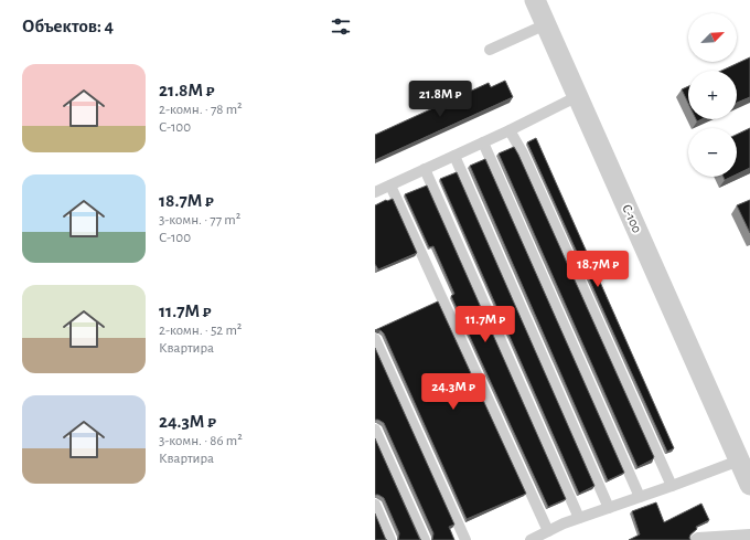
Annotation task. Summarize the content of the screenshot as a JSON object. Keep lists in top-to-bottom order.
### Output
{
  "streets": {
    "street": ["С-100"]
  },
  "north": "top right",
  "page": {
    "heading": "Объектов: 4",
    "map_buttons": ["+", "−"],
    "list": [
      {
        "name": "21.8M ₽",
        "note": "2-комн. · 78 m² · С-100"
      },
      {
        "name": "18.7M ₽",
        "note": "3-комн. · 77 m² · С-100"
      },
      {
        "name": "11.7M ₽",
        "note": "2-комн. · 52 m² · Квартира"
      },
      {
        "name": "24.3M ₽",
        "note": "3-комн. · 86 m² · Квартира"
      }
    ],
    "price": [
      "21.8M ₽",
      "18.7M ₽",
      "11.7M ₽",
      "24.3M ₽"
    ]
  }
}
